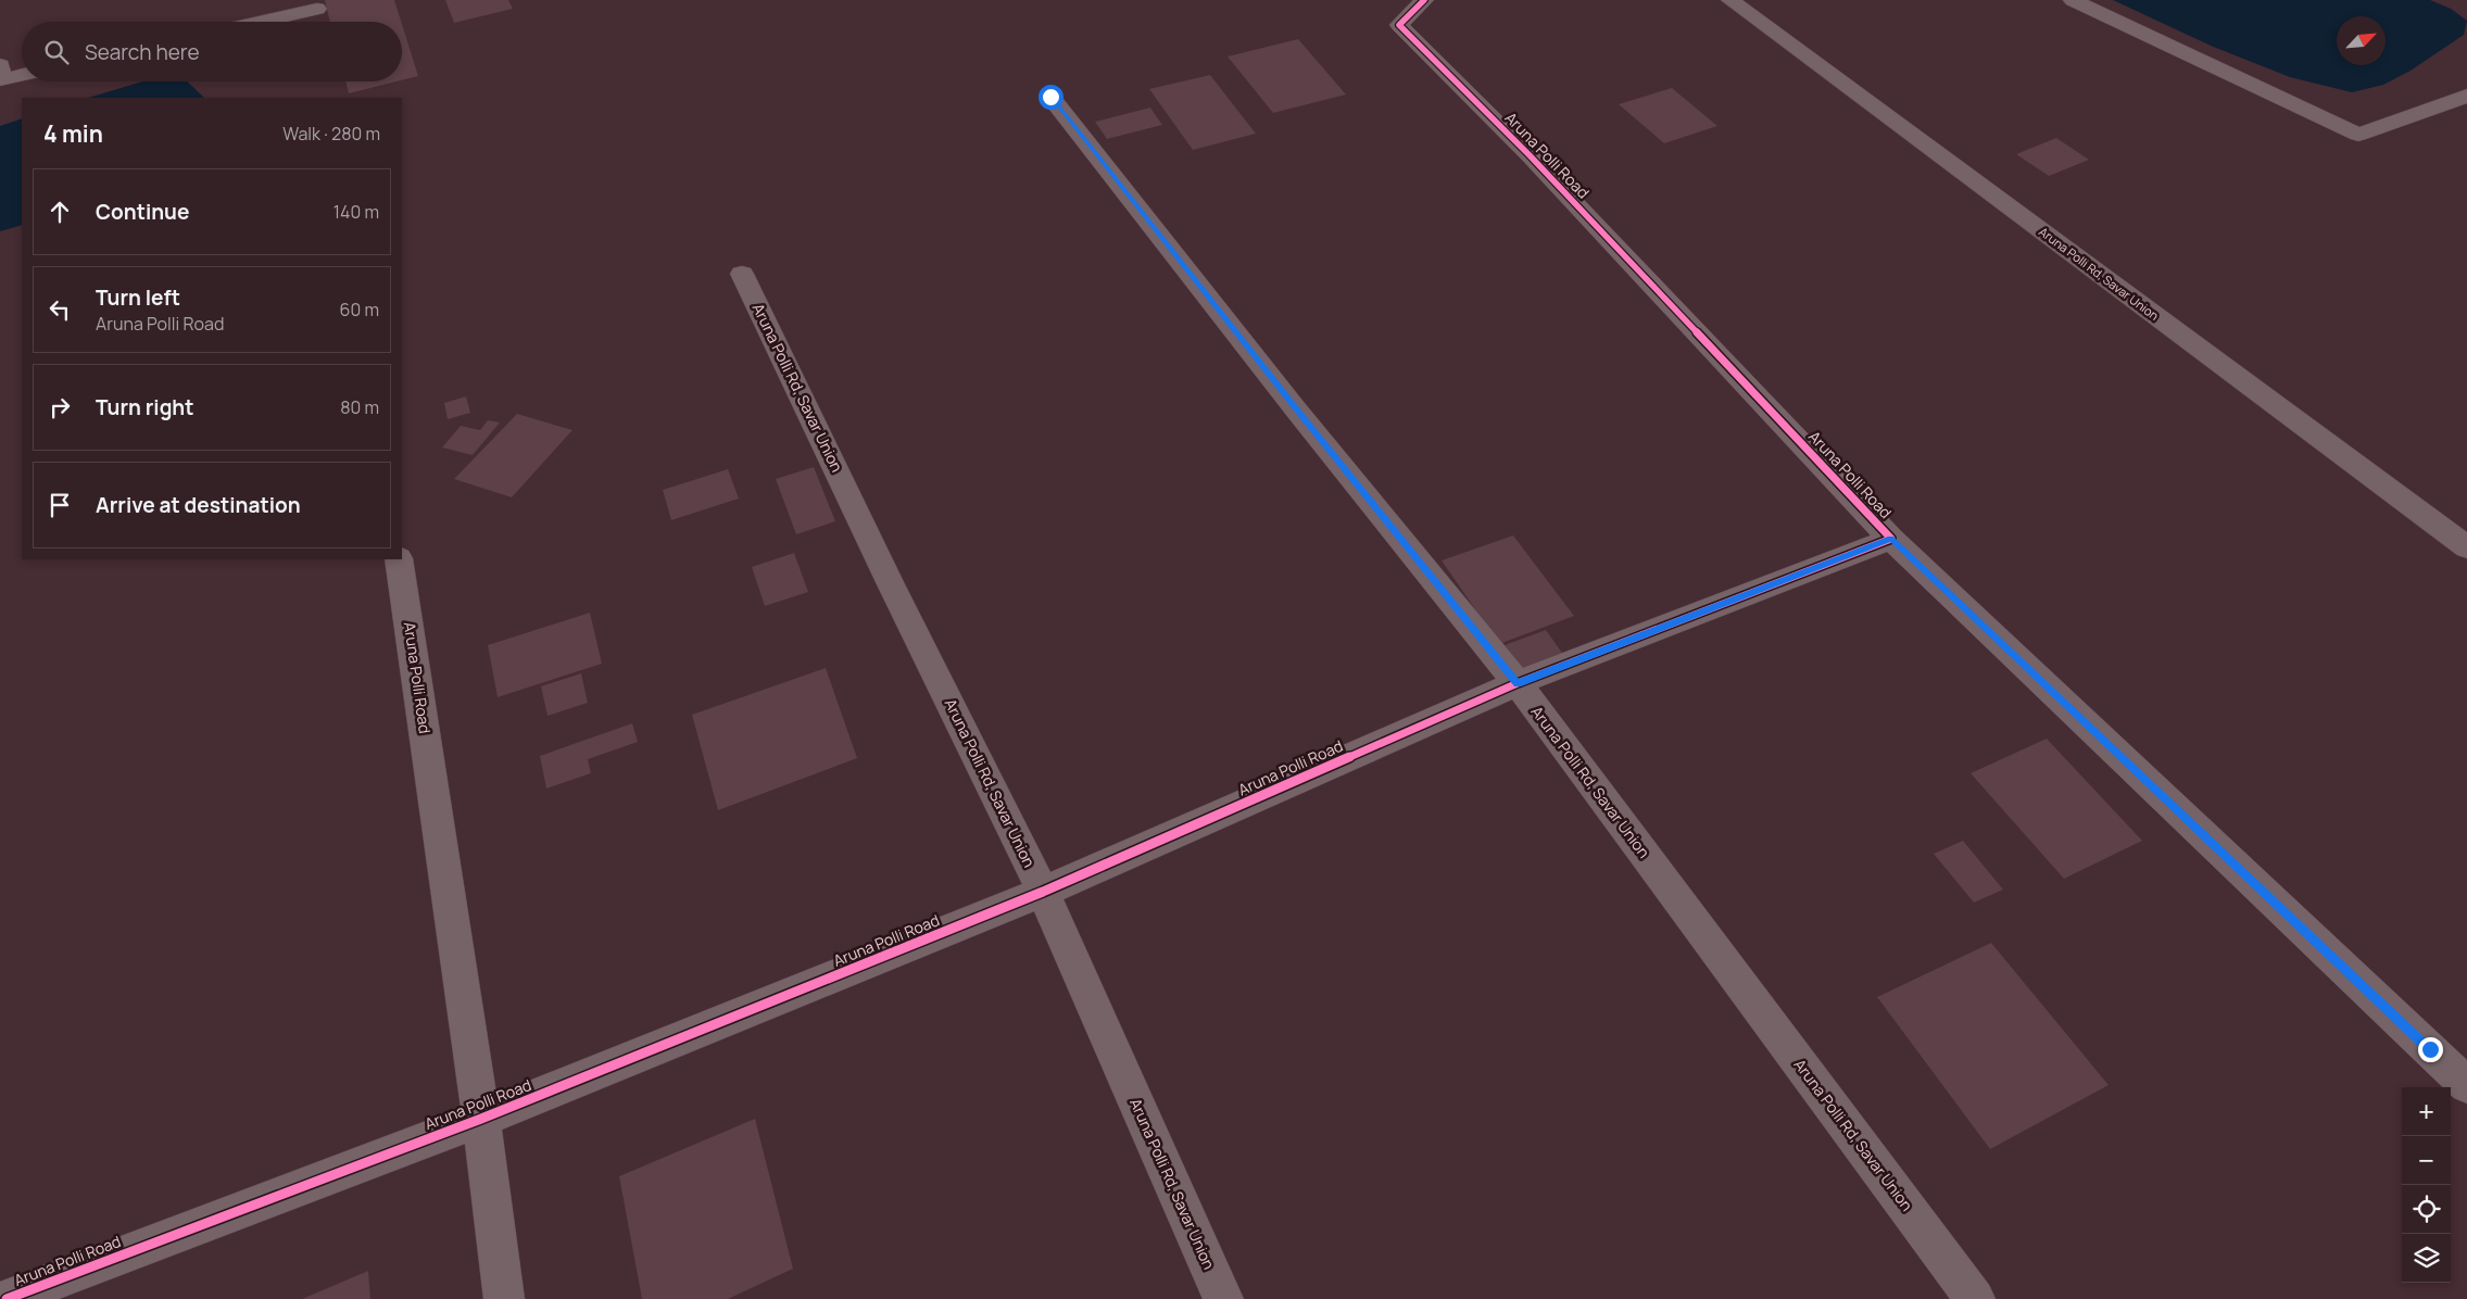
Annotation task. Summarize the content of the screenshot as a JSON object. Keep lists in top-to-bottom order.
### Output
{
  "streets": {
    "street": ["Aruna Polli Road", "Aruna Polli Rd, Savar Union"]
  },
  "crossings": [
    ["Aruna Polli Road", "Aruna Polli Rd, Savar Union"]
  ],
  "north": "top right",
  "page": {
    "search": "Search here",
    "heading": ["4 min", "Walk · 280 m"],
    "list": [
      ["Continue", "140 m"],
      ["Turn left", "Aruna Polli Road", "60 m"],
      ["Turn right", "80 m"],
      "Arrive at destination"
    ],
    "map_buttons": ["+", "−"]
  }
}
